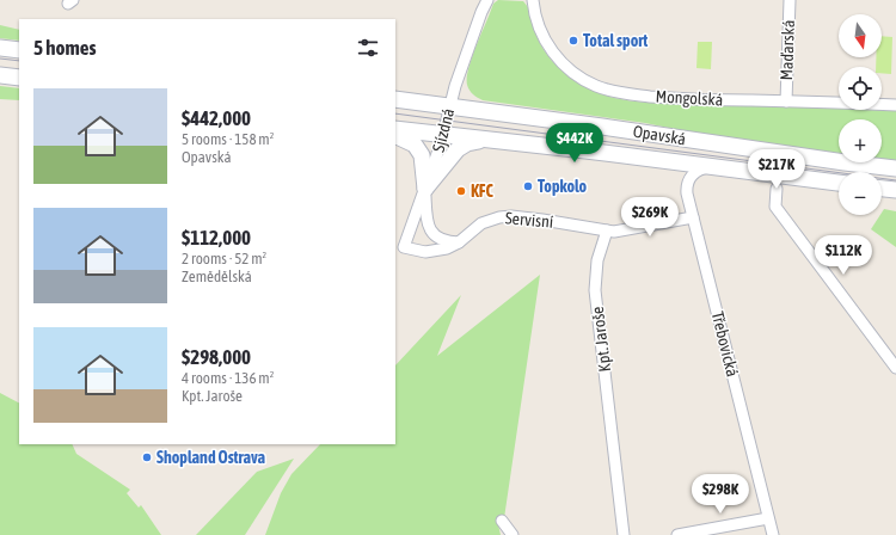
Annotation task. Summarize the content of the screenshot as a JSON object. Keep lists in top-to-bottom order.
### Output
{
  "streets": {
    "main road": ["Opavská"],
    "street": [
      "Maďarská",
      "Mongolská",
      "Sjízdná",
      "Servisní",
      "Kpt. Jaroše",
      "Třebovická"
    ]
  },
  "crossings": [
    ["Maďarská", "Mongolská"],
    ["Sjízdná", "Opavská"],
    ["Sjízdná", "Servisní"],
    ["Opavská", "Třebovická"],
    ["Servisní", "Kpt. Jaroše"]
  ],
  "places": [
    "Total sport",
    "Topkolo",
    "KFC",
    "Shopland Ostrava"
  ],
  "north": "bottom",
  "page": {
    "map_buttons": ["+", "−"],
    "heading": "5 homes",
    "list": [
      {
        "name": "$442,000",
        "note": "5 rooms · 158 m² · Opavská"
      },
      {
        "name": "$112,000",
        "note": "2 rooms · 52 m² · Zemědělská"
      },
      {
        "name": "$298,000",
        "note": "4 rooms · 136 m² · Kpt. Jaroše"
      }
    ],
    "price": [
      "$442K",
      "$217K",
      "$269K",
      "$112K",
      "$298K"
    ]
  }
}
